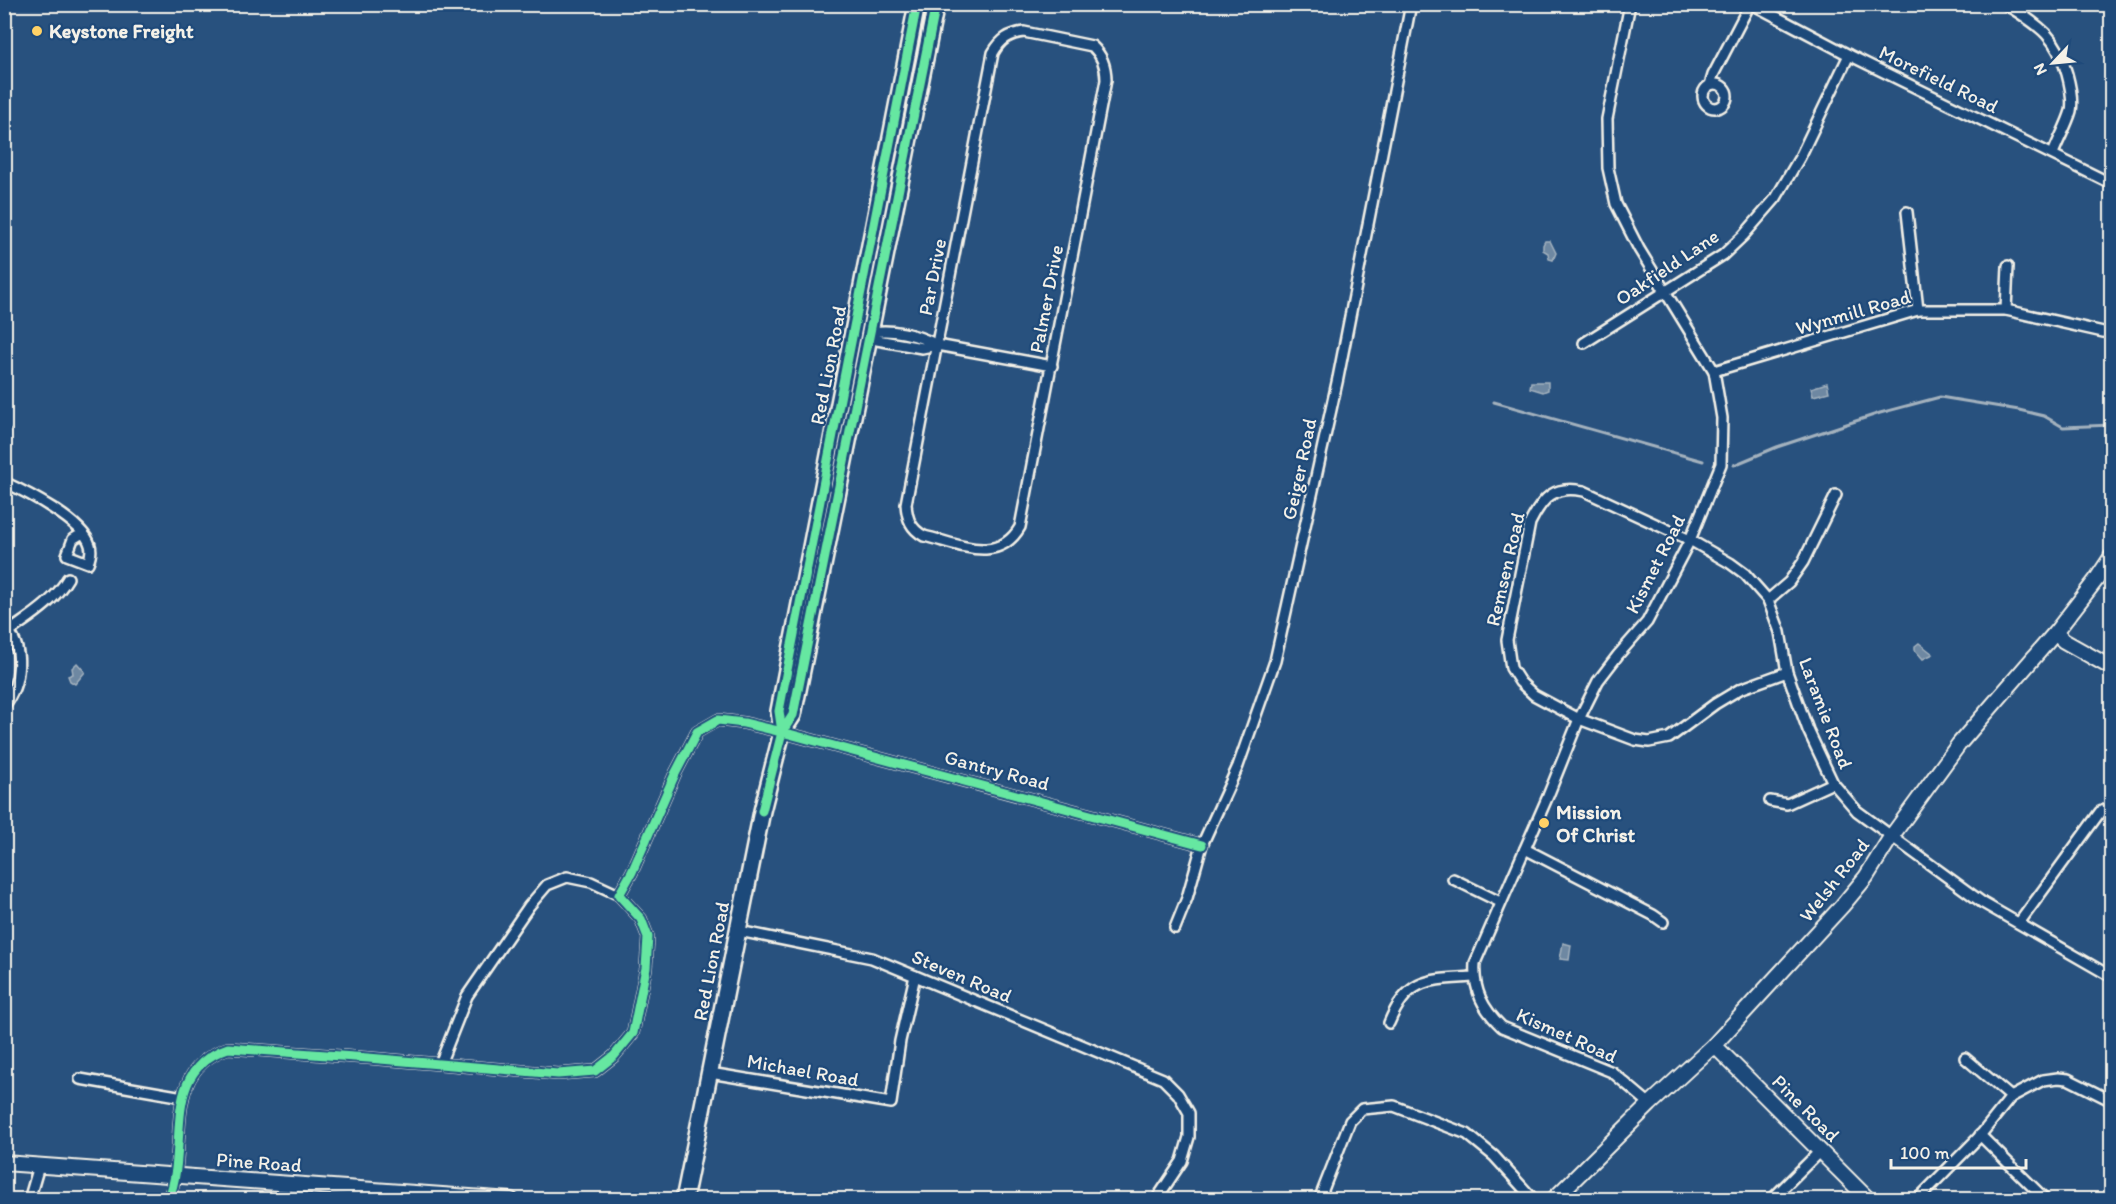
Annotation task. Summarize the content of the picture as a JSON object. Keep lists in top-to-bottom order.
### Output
{
  "streets": {
    "main road": ["Red Lion Road", "Welsh Road", "Pine Road"],
    "street": [
      "Morefield Road",
      "Oakfield Lane",
      "Par Drive",
      "Palmer Drive",
      "Wynmill Road",
      "Geiger Road",
      "Kismet Road",
      "Remsen Road",
      "Laramie Road",
      "Gantry Road",
      "Steven Road",
      "Michael Road"
    ]
  },
  "crossings": [
    ["Morefield Road", "Oakfield Lane"],
    ["Oakfield Lane", "Kismet Road"],
    ["Par Drive", "Palmer Drive"],
    ["Wynmill Road", "Kismet Road"],
    ["Red Lion Road", "Gantry Road"],
    ["Red Lion Road", "Steven Road"],
    ["Red Lion Road", "Michael Road"],
    ["Geiger Road", "Gantry Road"],
    ["Kismet Road", "Remsen Road"],
    ["Kismet Road", "Laramie Road"],
    ["Kismet Road", "Welsh Road"],
    ["Remsen Road", "Laramie Road"],
    ["Laramie Road", "Welsh Road"],
    ["Welsh Road", "Pine Road"],
    ["Steven Road", "Michael Road"]
  ],
  "places": ["Keystone Freight", "Mission Of Christ"],
  "scale_bar": "100 m",
  "north": "bottom left"
}
